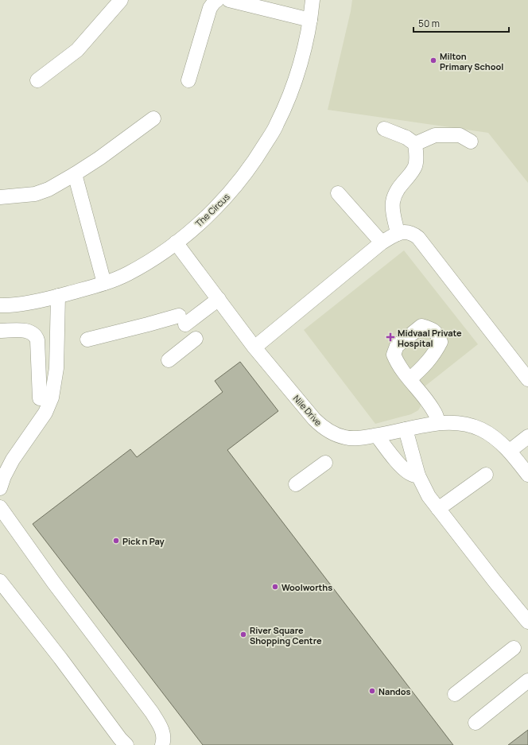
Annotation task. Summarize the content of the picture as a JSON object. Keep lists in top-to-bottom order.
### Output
{
  "streets": {
    "street": ["The Circus", "Nile Drive"]
  },
  "crossings": [
    ["The Circus", "Nile Drive"]
  ],
  "places": {
    "other": [
      "Milton Primary School",
      "Pick n Pay",
      "Woolworths",
      "River Square Shopping Centre",
      "Nandos"
    ],
    "health": ["Midvaal Private Hospital"]
  },
  "scale_bar": "50 m"
}
